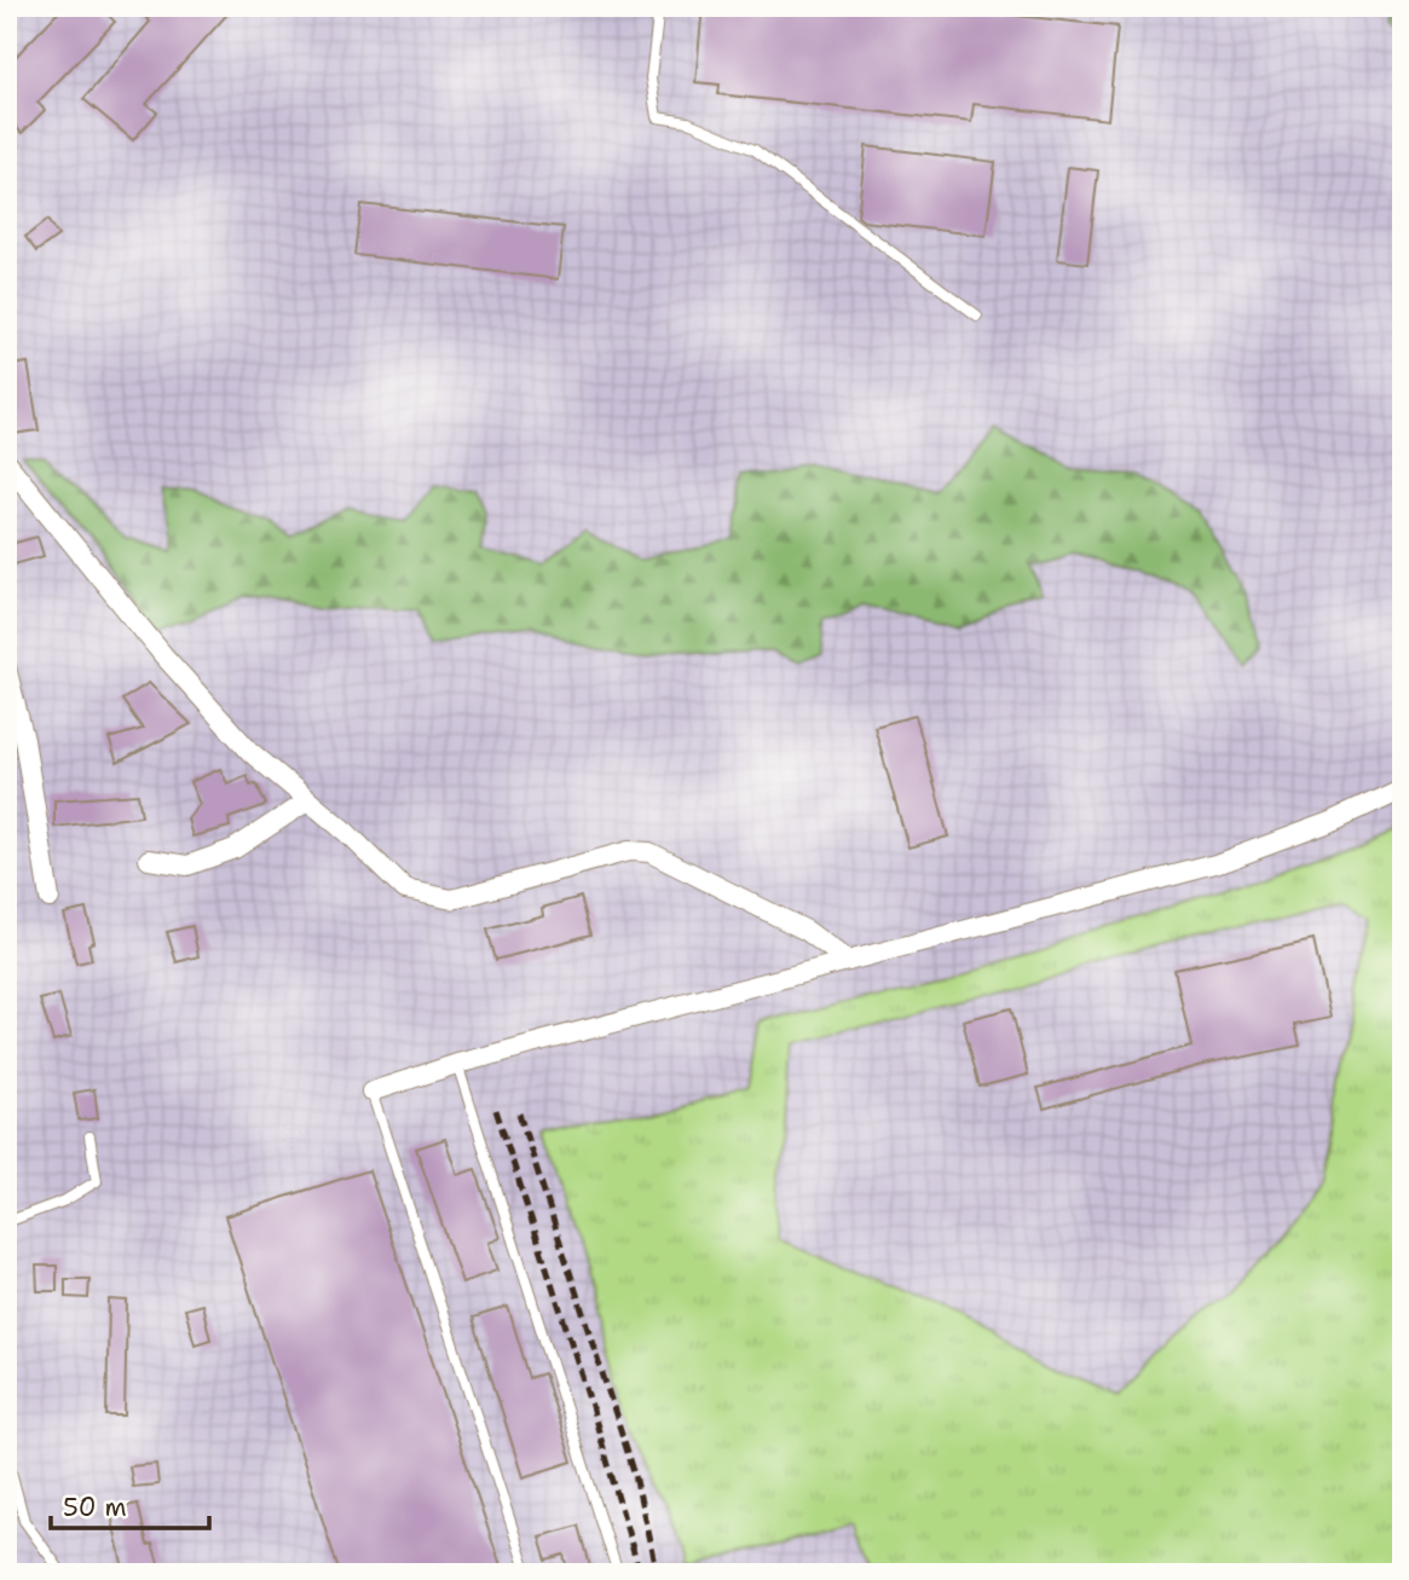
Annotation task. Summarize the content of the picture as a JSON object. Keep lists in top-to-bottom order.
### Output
{
  "scale_bar": "50 m"
}
